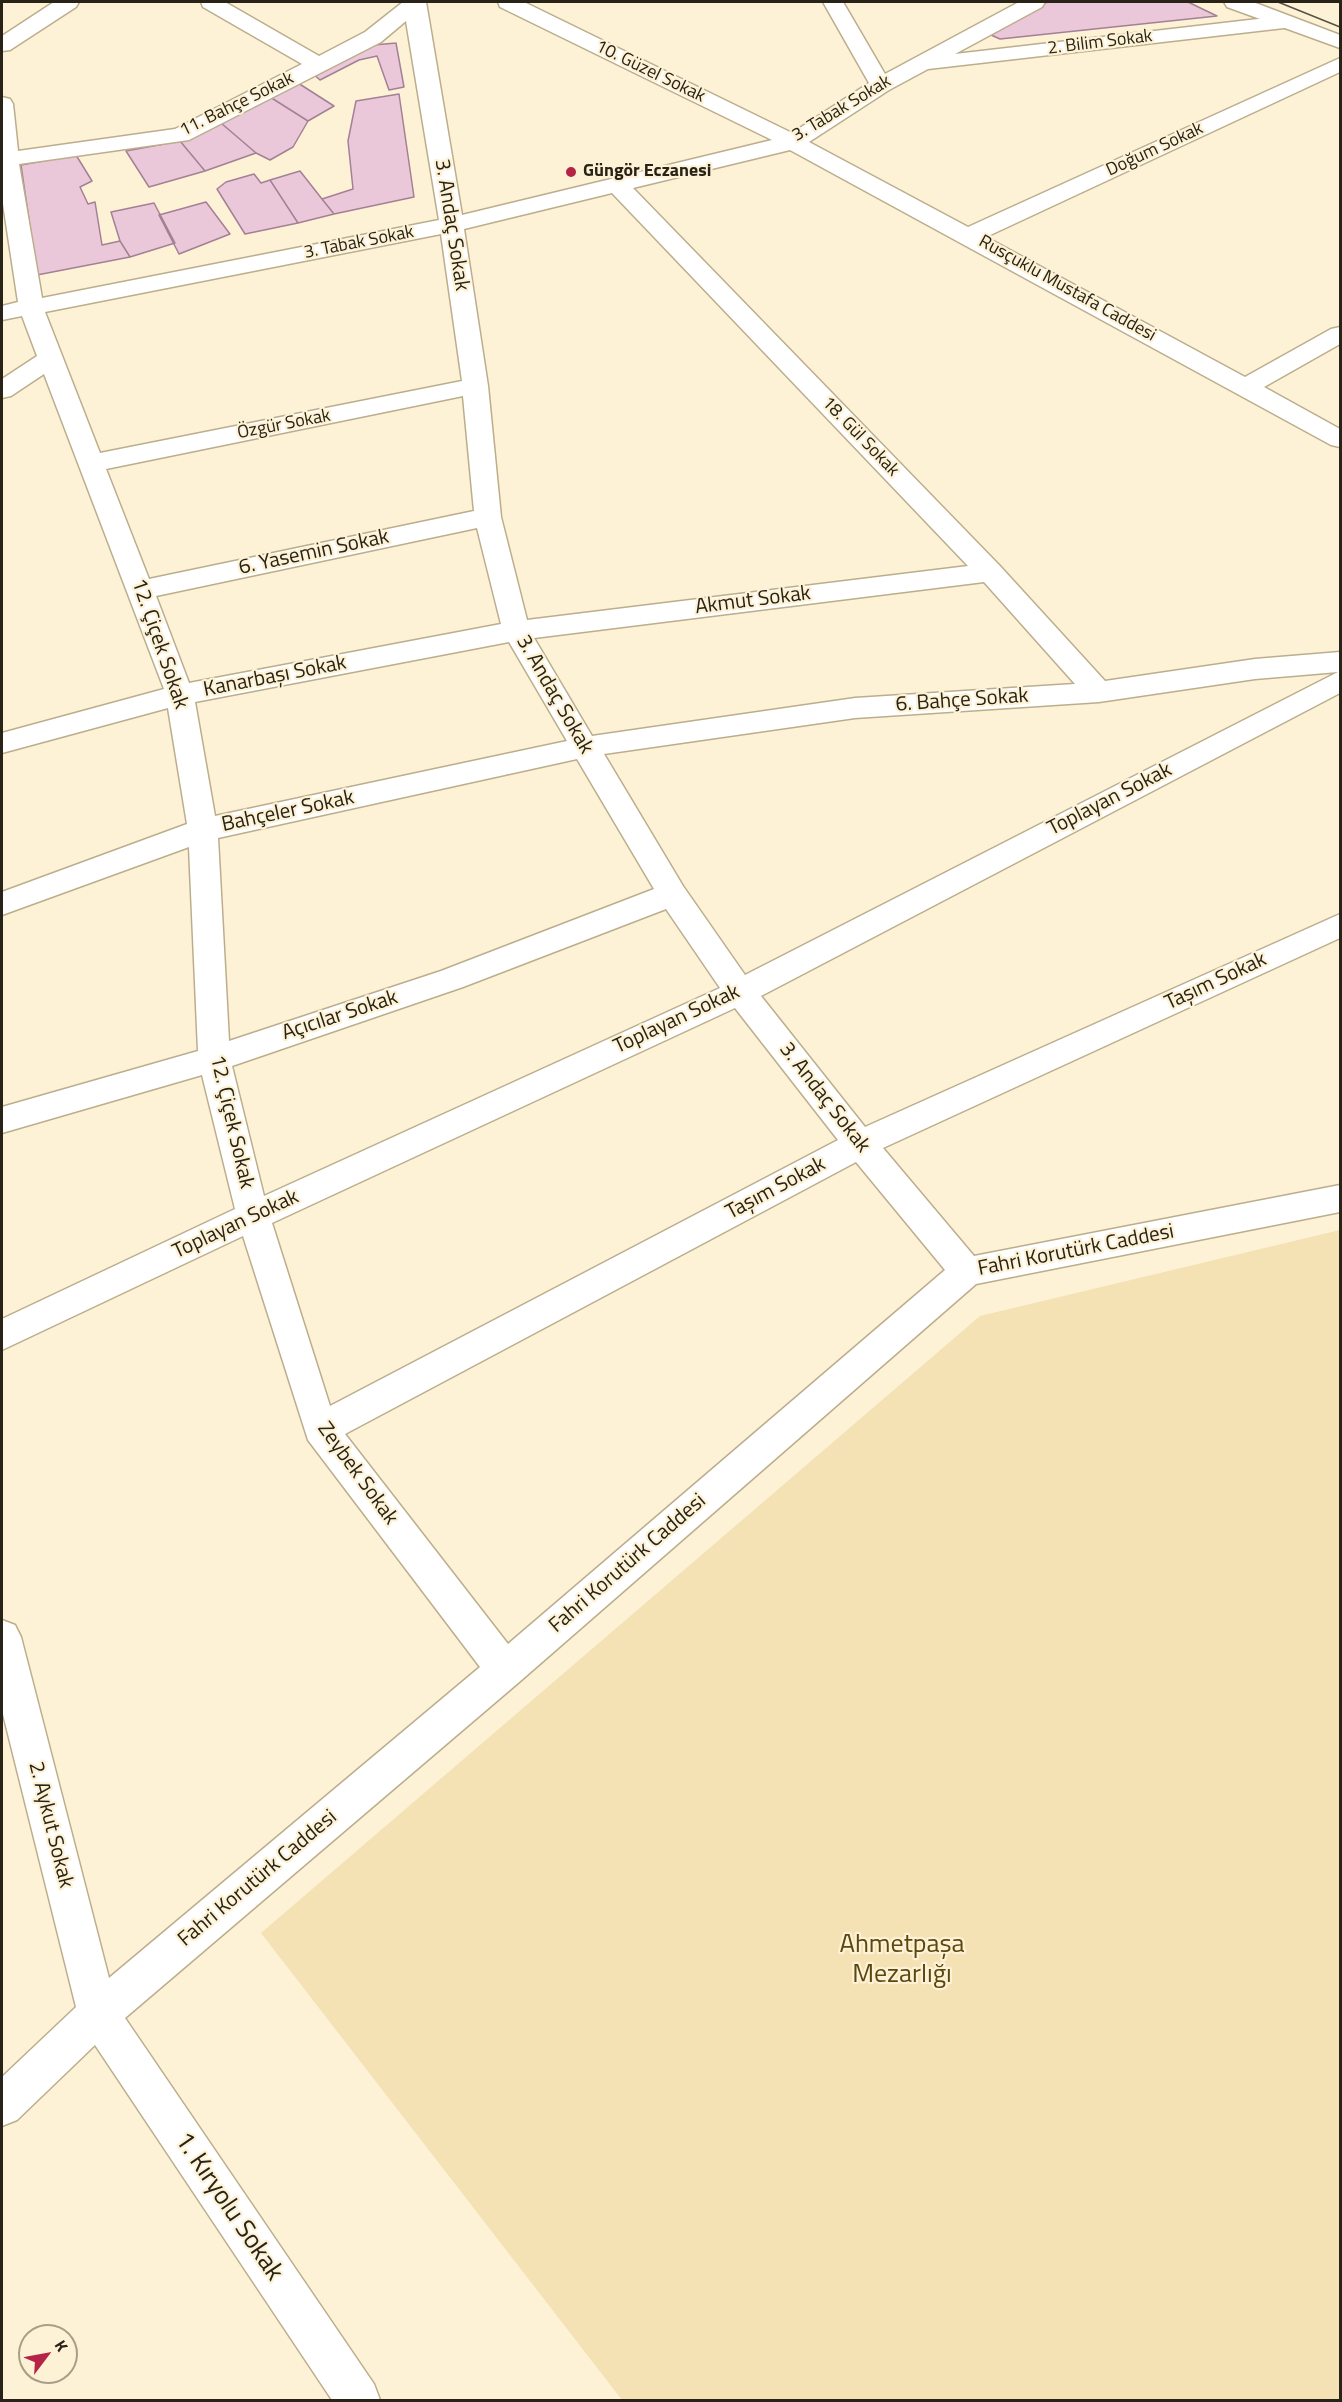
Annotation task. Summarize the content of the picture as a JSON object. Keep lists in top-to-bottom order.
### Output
{
  "streets": {
    "street": [
      "2. Bilim Sokak",
      "10. Güzel Sokak",
      "11. Bahçe Sokak",
      "3. Tabak Sokak",
      "Doğum Sokak",
      "3. Andaç Sokak",
      "Rusçuklu Mustafa Caddesi",
      "Özgür Sokak",
      "18. Gül Sokak",
      "6. Yasemin Sokak",
      "Akmut Sokak",
      "12. Çiçek Sokak",
      "Kanarbaşı Sokak",
      "6. Bahçe Sokak",
      "Toplayan Sokak",
      "Bahçeler Sokak",
      "Taşım Sokak",
      "Açıcılar Sokak",
      "Fahri Korutürk Caddesi",
      "Zeybek Sokak",
      "2. Aykut Sokak",
      "1. Kıryolu Sokak"
    ]
  },
  "crossings": [
    ["2. Bilim Sokak", "3. Tabak Sokak"],
    ["10. Güzel Sokak", "3. Tabak Sokak"],
    ["10. Güzel Sokak", "Rusçuklu Mustafa Caddesi"],
    ["11. Bahçe Sokak", "3. Andaç Sokak"],
    ["11. Bahçe Sokak", "12. Çiçek Sokak"],
    ["3. Tabak Sokak", "3. Andaç Sokak"],
    ["3. Tabak Sokak", "Rusçuklu Mustafa Caddesi"],
    ["3. Tabak Sokak", "18. Gül Sokak"],
    ["3. Tabak Sokak", "12. Çiçek Sokak"],
    ["Doğum Sokak", "Rusçuklu Mustafa Caddesi"],
    ["3. Andaç Sokak", "Özgür Sokak"],
    ["3. Andaç Sokak", "6. Yasemin Sokak"],
    ["3. Andaç Sokak", "Akmut Sokak"],
    ["3. Andaç Sokak", "Kanarbaşı Sokak"],
    ["3. Andaç Sokak", "6. Bahçe Sokak"],
    ["3. Andaç Sokak", "Toplayan Sokak"],
    ["3. Andaç Sokak", "Bahçeler Sokak"],
    ["3. Andaç Sokak", "Taşım Sokak"],
    ["3. Andaç Sokak", "Açıcılar Sokak"],
    ["3. Andaç Sokak", "Fahri Korutürk Caddesi"],
    ["Özgür Sokak", "12. Çiçek Sokak"],
    ["18. Gül Sokak", "Akmut Sokak"],
    ["18. Gül Sokak", "6. Bahçe Sokak"],
    ["6. Yasemin Sokak", "12. Çiçek Sokak"],
    ["Akmut Sokak", "Kanarbaşı Sokak"],
    ["12. Çiçek Sokak", "Kanarbaşı Sokak"],
    ["12. Çiçek Sokak", "Toplayan Sokak"],
    ["12. Çiçek Sokak", "Bahçeler Sokak"],
    ["12. Çiçek Sokak", "Açıcılar Sokak"],
    ["12. Çiçek Sokak", "Zeybek Sokak"],
    ["6. Bahçe Sokak", "Bahçeler Sokak"],
    ["Toplayan Sokak", "Zeybek Sokak"],
    ["Taşım Sokak", "Zeybek Sokak"],
    ["Fahri Korutürk Caddesi", "Zeybek Sokak"],
    ["Fahri Korutürk Caddesi", "2. Aykut Sokak"],
    ["Fahri Korutürk Caddesi", "1. Kıryolu Sokak"],
    ["2. Aykut Sokak", "1. Kıryolu Sokak"]
  ],
  "parks": ["Ahmetpaşa Mezarlığı"],
  "places": ["Güngör Eczanesi"],
  "north": "top right"
}
